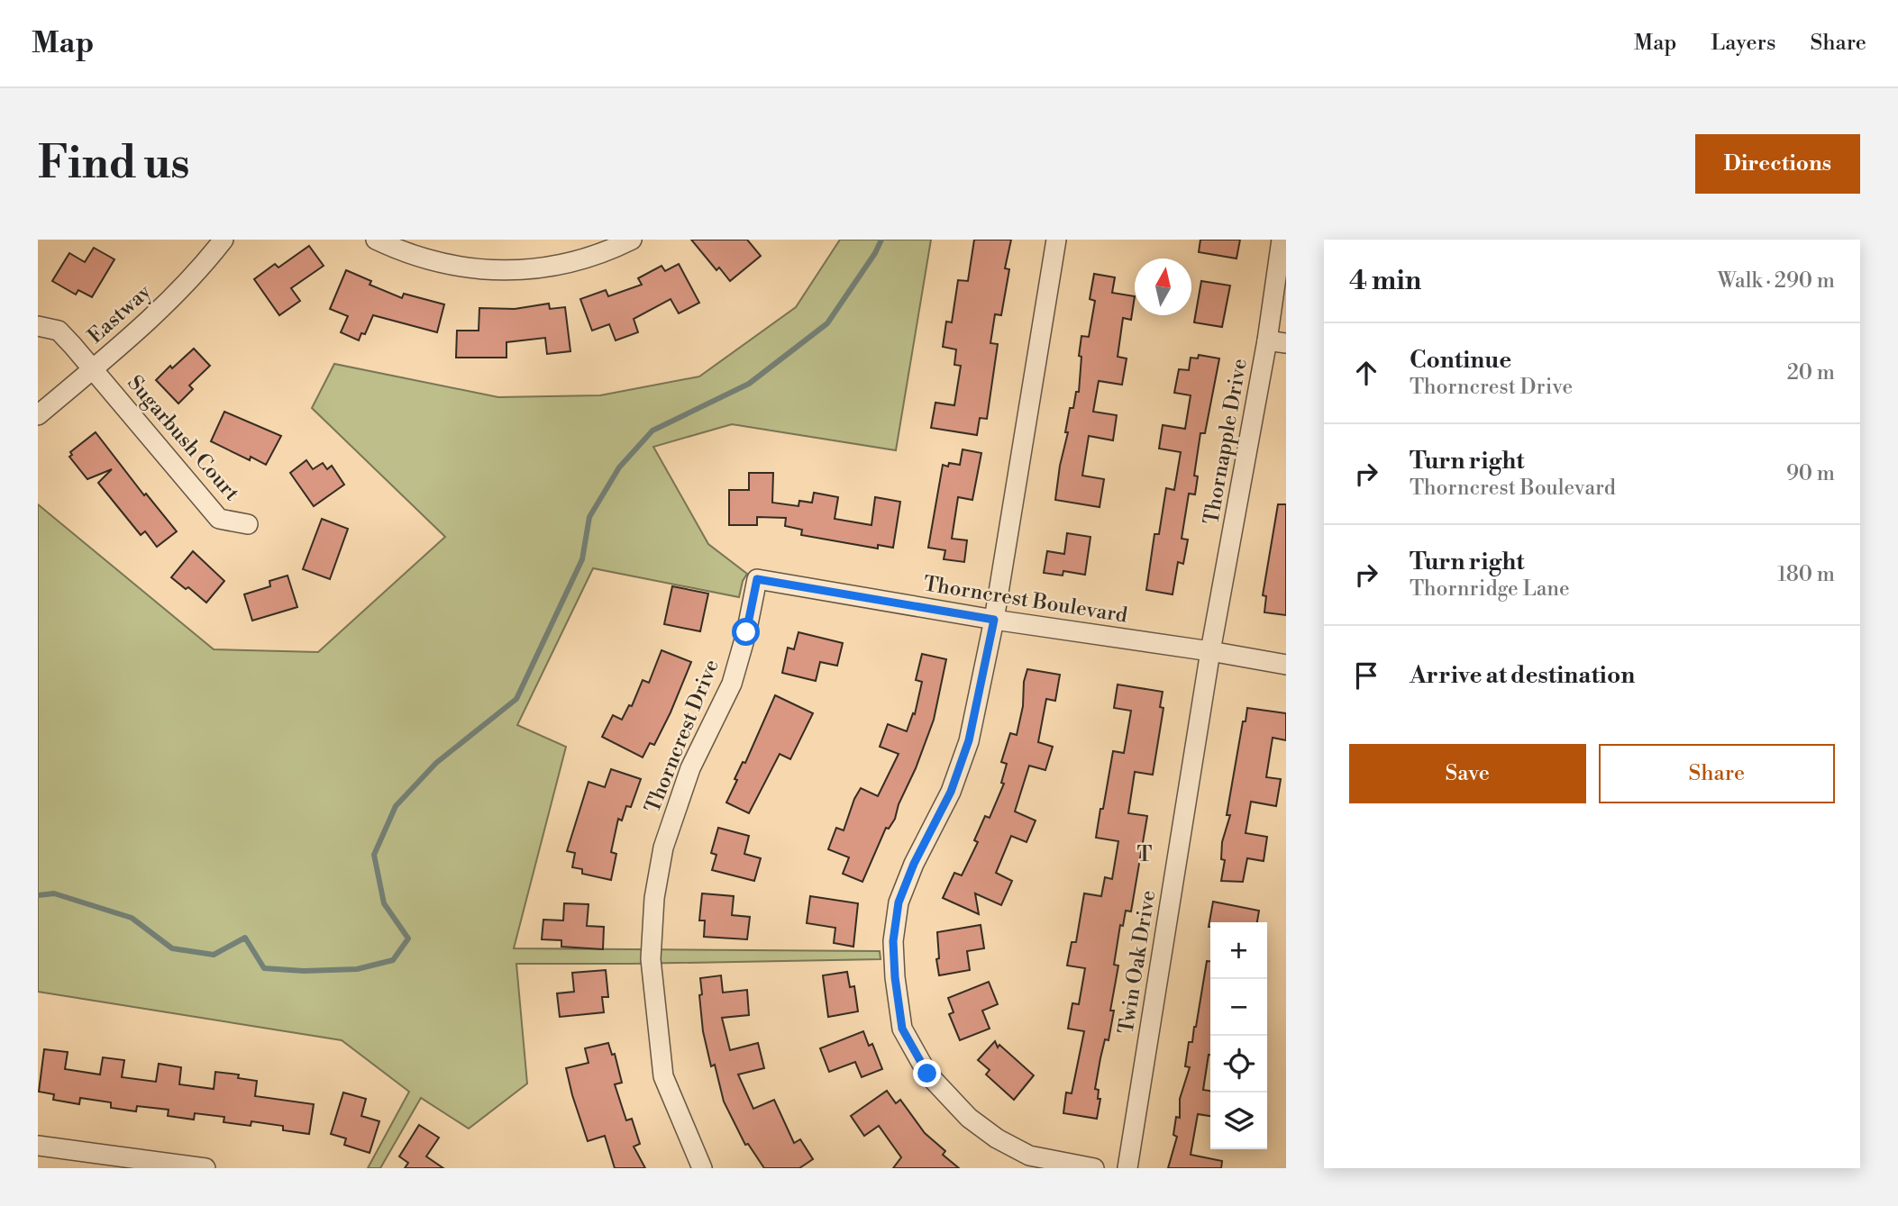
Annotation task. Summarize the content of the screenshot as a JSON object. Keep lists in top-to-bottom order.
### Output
{
  "streets": {
    "street": [
      "Eastway",
      "Sugarbush Court",
      "Thornapple Drive",
      "Thorncrest Boulevard",
      "Thorncrest Drive",
      "Twin Oak Drive"
    ]
  },
  "crossings": [
    ["Eastway", "Sugarbush Court"],
    ["Thornapple Drive", "Thorncrest Boulevard"],
    ["Thornapple Drive", "Twin Oak Drive"],
    ["Thorncrest Boulevard", "Thorncrest Drive"],
    ["Thorncrest Boulevard", "Twin Oak Drive"]
  ],
  "districts": ["T"],
  "north": "top",
  "page": {
    "header": "Map",
    "nav": ["Map", "Layers", "Share"],
    "buttons": [
      "Directions",
      ["Save", "Share"]
    ],
    "title": "Find us",
    "heading": ["4 min", "Walk · 290 m"],
    "list": [
      ["Continue", "Thorncrest Drive", "20 m"],
      ["Turn right", "Thorncrest Boulevard", "90 m"],
      ["Turn right", "Thornridge Lane", "180 m"],
      "Arrive at destination"
    ],
    "map_buttons": ["+", "−"]
  }
}
